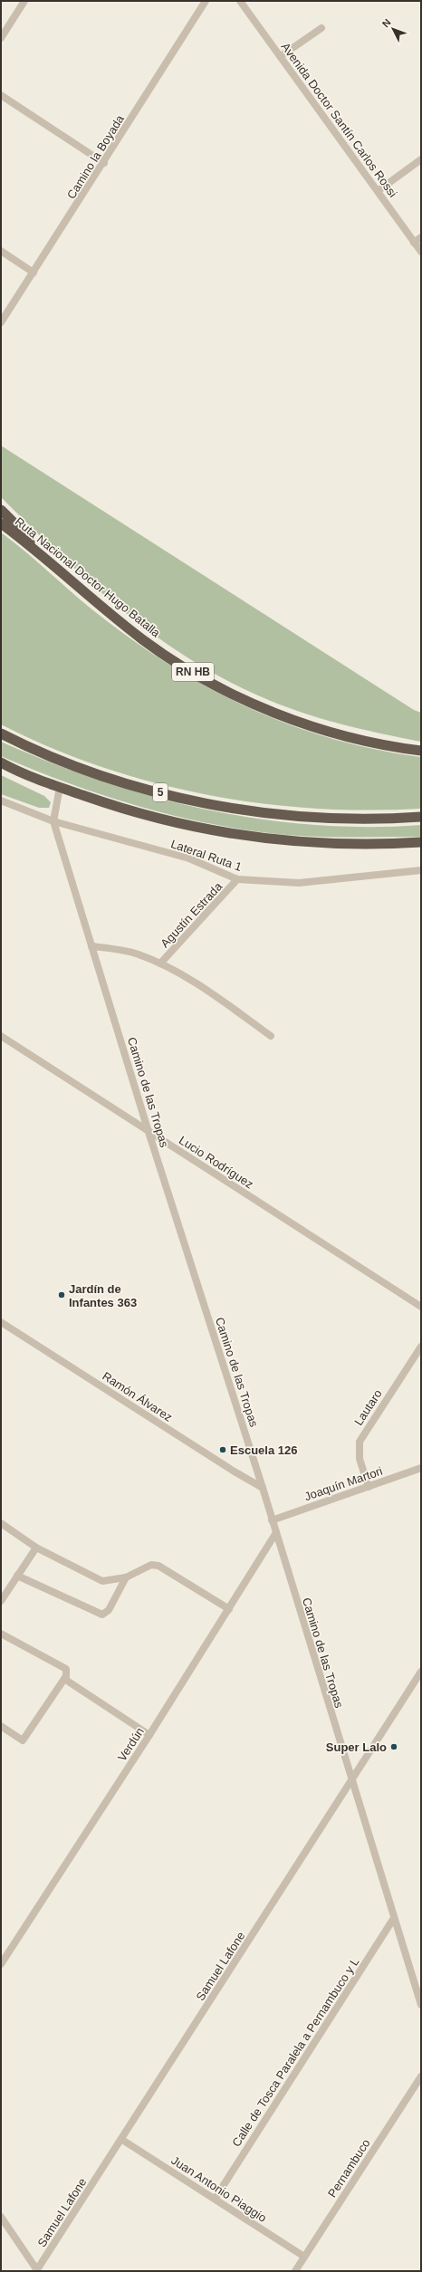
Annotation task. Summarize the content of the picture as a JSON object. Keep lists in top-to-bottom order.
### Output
{
  "streets": {
    "highway": ["Ruta Nacional Doctor Hugo Batalla", "RN HB", "5"],
    "street": [
      "Avenida Doctor Santín Carlos Rossi",
      "Camino la Boyada",
      "Lateral Ruta 1",
      "Agustín Estrada",
      "Camino de las Tropas",
      "Lucio Rodríguez",
      "Ramón Álvarez",
      "Lautaro",
      "Joaquín Martori",
      "Verdún",
      "Samuel Lafone",
      "Calle de Tosca Paralela a Pernambuco y L",
      "Pernambuco",
      "Juan Antonio Piaggio"
    ]
  },
  "crossings": [
    ["Lateral Ruta 1", "Agustín Estrada"],
    ["Lateral Ruta 1", "Camino de las Tropas"],
    ["Camino de las Tropas", "Lucio Rodríguez"],
    ["Camino de las Tropas", "Ramón Álvarez"],
    ["Camino de las Tropas", "Joaquín Martori"],
    ["Camino de las Tropas", "Verdún"],
    ["Camino de las Tropas", "Samuel Lafone"],
    ["Camino de las Tropas", "Calle de Tosca Paralela a Pernambuco y L"],
    ["Lautaro", "Joaquín Martori"],
    ["Samuel Lafone", "Juan Antonio Piaggio"],
    ["Calle de Tosca Paralela a Pernambuco y L", "Juan Antonio Piaggio"],
    ["Pernambuco", "Juan Antonio Piaggio"]
  ],
  "places": ["Jardín de Infantes 363", "Escuela 126", "Super Lalo"],
  "north": "top left"
}
